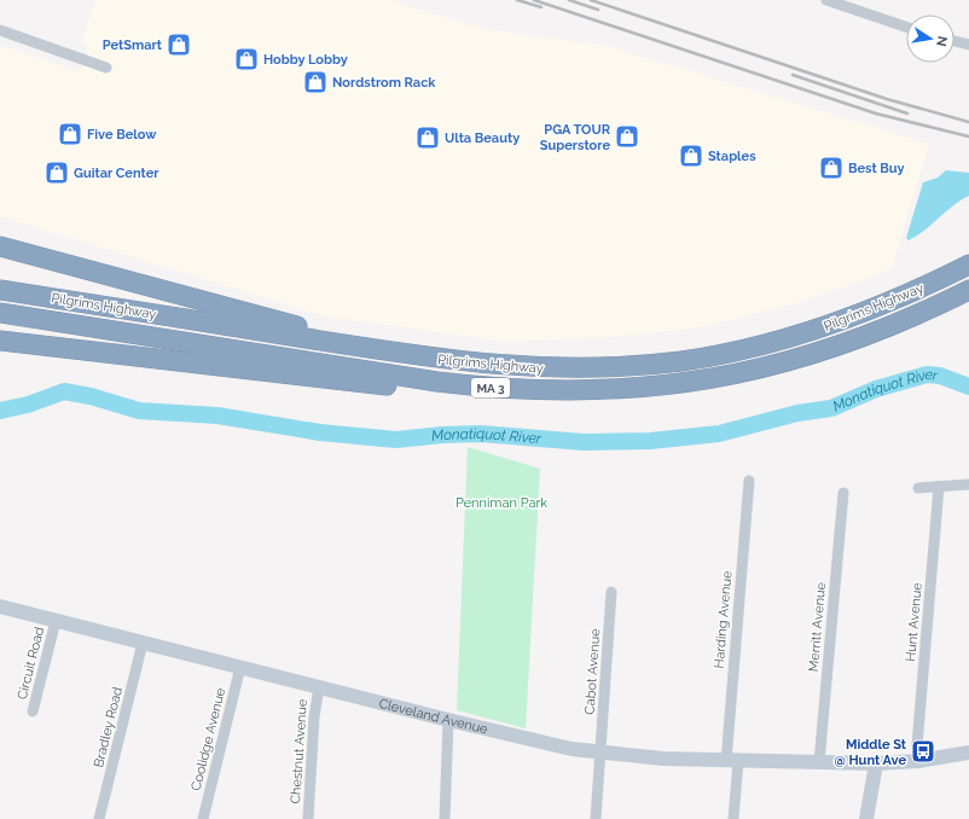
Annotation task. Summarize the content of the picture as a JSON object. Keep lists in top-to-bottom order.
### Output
{
  "streets": {
    "highway": ["Pilgrims Highway", "MA 3"],
    "street": [
      "Harding Avenue",
      "Hunt Avenue",
      "Merritt Avenue",
      "Circuit Road",
      "Cabot Avenue",
      "Cleveland Avenue",
      "Bradley Road",
      "Coolidge Avenue",
      "Chestnut Avenue"
    ]
  },
  "crossings": [
    ["Harding Avenue", "Cleveland Avenue"],
    ["Hunt Avenue", "Cleveland Avenue"],
    ["Merritt Avenue", "Cleveland Avenue"],
    ["Circuit Road", "Cleveland Avenue"],
    ["Cabot Avenue", "Cleveland Avenue"],
    ["Cleveland Avenue", "Bradley Road"],
    ["Cleveland Avenue", "Coolidge Avenue"],
    ["Cleveland Avenue", "Chestnut Avenue"]
  ],
  "water": ["Monatiquot River"],
  "parks": ["Penniman Park"],
  "places": {
    "shop": [
      "PetSmart",
      "Hobby Lobby",
      "Nordstrom Rack",
      "Five Below",
      "PGA TOUR Superstore",
      "Ulta Beauty",
      "Staples",
      "Best Buy",
      "Guitar Center"
    ],
    "bus stop": ["Middle St @ Hunt Ave"]
  },
  "north": "right"
}
